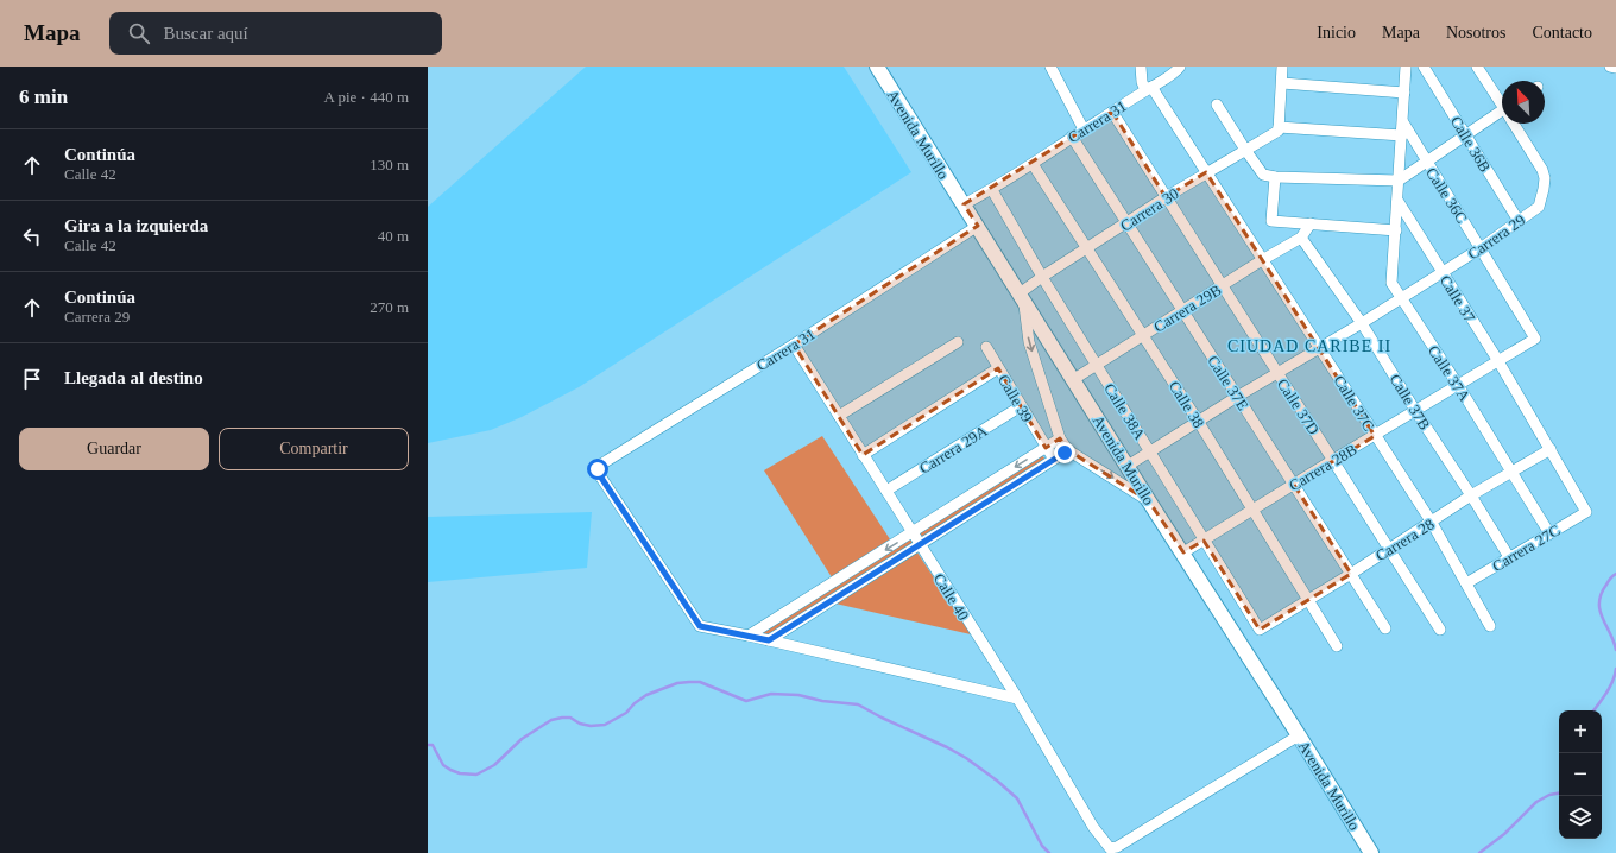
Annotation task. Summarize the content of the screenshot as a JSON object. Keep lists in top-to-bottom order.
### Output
{
  "streets": {
    "main road": ["Avenida Murillo"],
    "street": [
      "Carrera 31",
      "Calle 36B",
      "Calle 36C",
      "Carrera 30",
      "Carrera 29",
      "Calle 37",
      "Carrera 29B",
      "Calle 37A",
      "Calle 37E",
      "Calle 39",
      "Calle 37B",
      "Calle 37C",
      "Calle 38",
      "Calle 37D",
      "Calle 38A",
      "Carrera 29A",
      "Carrera 28B",
      "Carrera 28",
      "Carrera 27C",
      "Calle 40"
    ]
  },
  "crossings": [
    ["Carrera 31", "Avenida Murillo"],
    ["Carrera 31", "Calle 37E"],
    ["Carrera 31", "Calle 37C"],
    ["Carrera 31", "Calle 38"],
    ["Carrera 31", "Calle 37D"],
    ["Carrera 31", "Calle 38A"],
    ["Carrera 31", "Calle 40"],
    ["Avenida Murillo", "Carrera 30"],
    ["Avenida Murillo", "Carrera 29"],
    ["Avenida Murillo", "Carrera 29B"],
    ["Avenida Murillo", "Carrera 28B"],
    ["Avenida Murillo", "Calle 40"],
    ["Calle 36B", "Carrera 29"],
    ["Calle 36C", "Carrera 29"],
    ["Calle 36C", "Carrera 28B"],
    ["Carrera 30", "Calle 37E"],
    ["Carrera 30", "Calle 37C"],
    ["Carrera 30", "Calle 38"],
    ["Carrera 30", "Calle 37D"],
    ["Carrera 30", "Calle 38A"],
    ["Carrera 29", "Calle 37"],
    ["Carrera 29", "Calle 37A"],
    ["Carrera 29", "Calle 37E"],
    ["Carrera 29", "Calle 37B"],
    ["Carrera 29", "Calle 37C"],
    ["Carrera 29", "Calle 38"],
    ["Carrera 29", "Calle 37D"],
    ["Carrera 29", "Calle 38A"],
    ["Calle 37", "Calle 37A"],
    ["Calle 37", "Carrera 28B"],
    ["Calle 37", "Carrera 28"],
    ["Calle 37", "Carrera 27C"],
    ["Carrera 29B", "Calle 37E"],
    ["Carrera 29B", "Calle 37B"],
    ["Carrera 29B", "Calle 37C"],
    ["Carrera 29B", "Calle 38"],
    ["Carrera 29B", "Calle 37D"],
    ["Carrera 29B", "Calle 38A"],
    ["Calle 37A", "Carrera 28B"],
    ["Calle 37A", "Carrera 28"],
    ["Calle 37A", "Carrera 27C"],
    ["Calle 37E", "Carrera 28B"],
    ["Calle 37E", "Carrera 28"],
    ["Calle 39", "Carrera 29A"],
    ["Calle 37B", "Carrera 28B"],
    ["Calle 37B", "Carrera 28"],
    ["Calle 37B", "Carrera 27C"],
    ["Calle 37C", "Carrera 28B"],
    ["Calle 37C", "Carrera 28"],
    ["Calle 37C", "Carrera 27C"],
    ["Calle 38", "Carrera 28B"],
    ["Calle 38", "Carrera 28"],
    ["Calle 37D", "Carrera 28B"],
    ["Calle 37D", "Carrera 28"],
    ["Calle 38A", "Carrera 28B"],
    ["Calle 38A", "Carrera 28"],
    ["Carrera 29A", "Calle 40"]
  ],
  "districts": ["CIUDAD CARIBE II"],
  "north": "top left",
  "page": {
    "header": "Mapa",
    "search": "Buscar aquí",
    "nav": [
      "Inicio",
      "Mapa",
      "Nosotros",
      "Contacto"
    ],
    "heading": ["6 min", "A pie · 440 m"],
    "list": [
      ["Continúa", "Calle 42", "130 m"],
      ["Gira a la izquierda", "Calle 42", "40 m"],
      ["Continúa", "Carrera 29", "270 m"],
      "Llegada al destino"
    ],
    "buttons": ["Guardar", "Compartir"],
    "map_buttons": ["+", "−"]
  }
}
